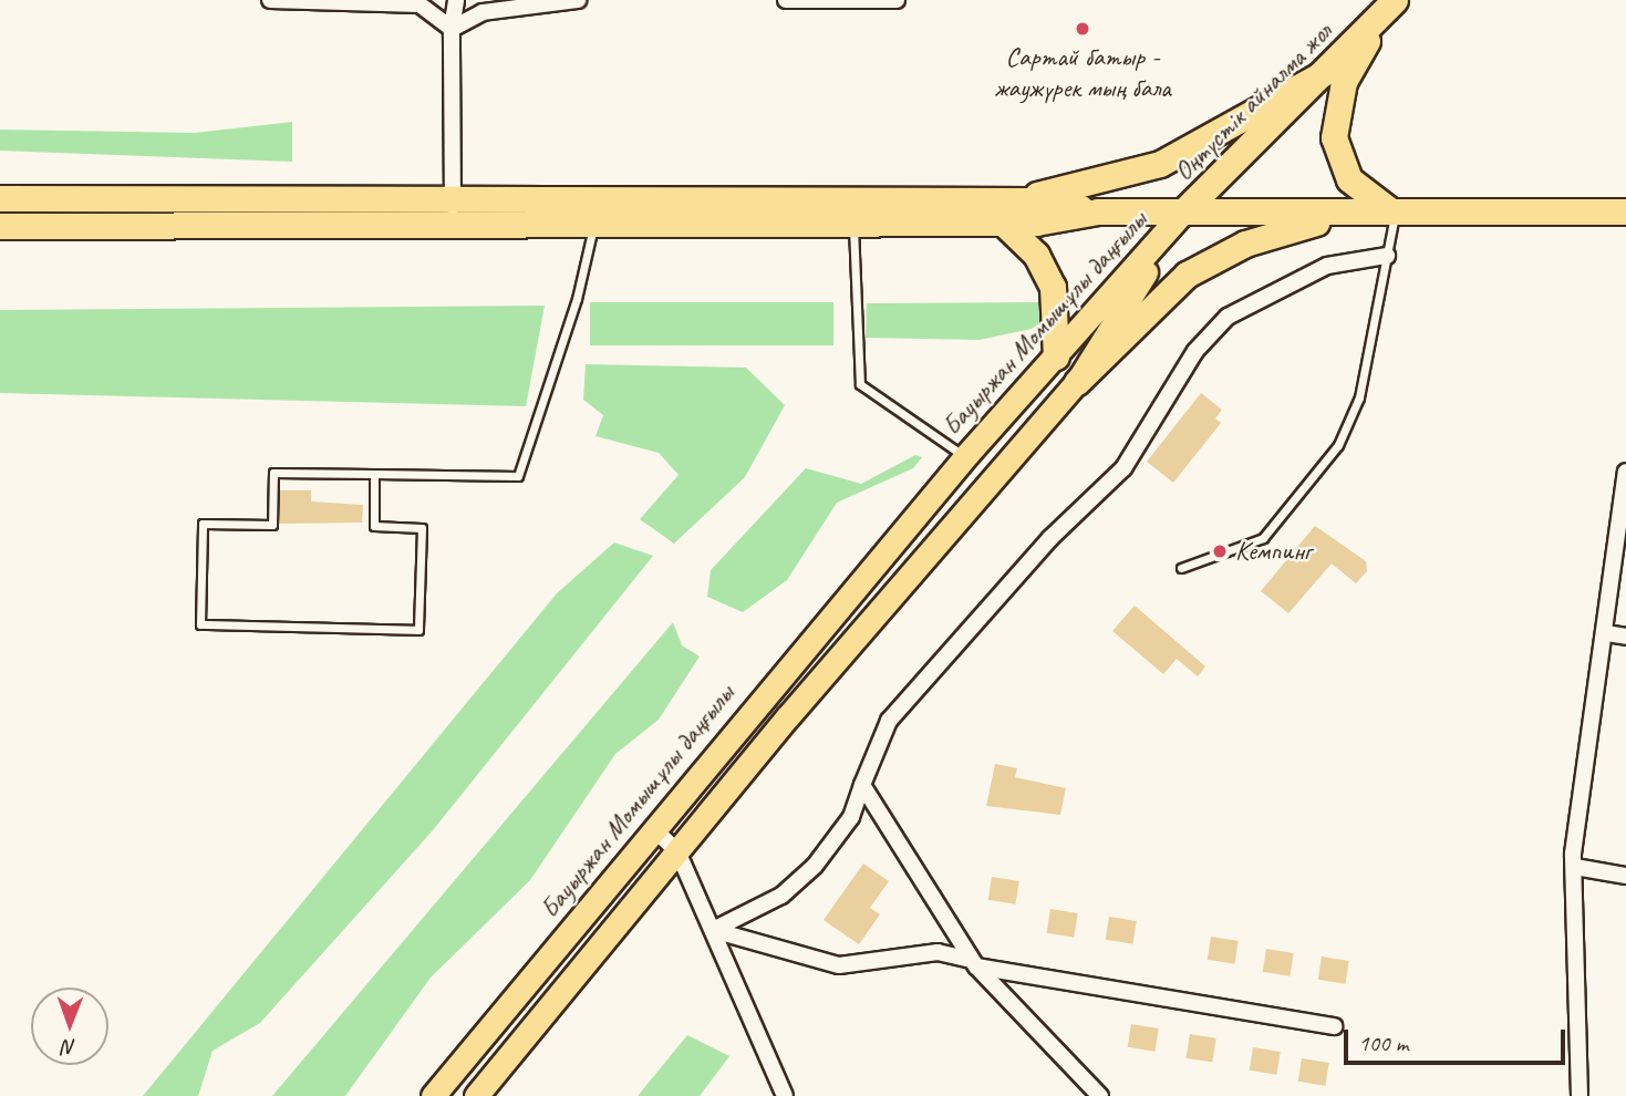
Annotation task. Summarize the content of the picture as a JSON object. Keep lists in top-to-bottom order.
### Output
{
  "streets": {
    "highway": ["Оңтүстік айналма жол"],
    "main road": ["Бауыржан Момышұлы даңғылы"]
  },
  "crossings": [
    ["Оңтүстік айналма жол", "Бауыржан Момышұлы даңғылы"]
  ],
  "places": ["Сартай батыр - жаужүрек мың бала", "Кемпинг"],
  "scale_bar": "100 m",
  "north": "bottom"
}
